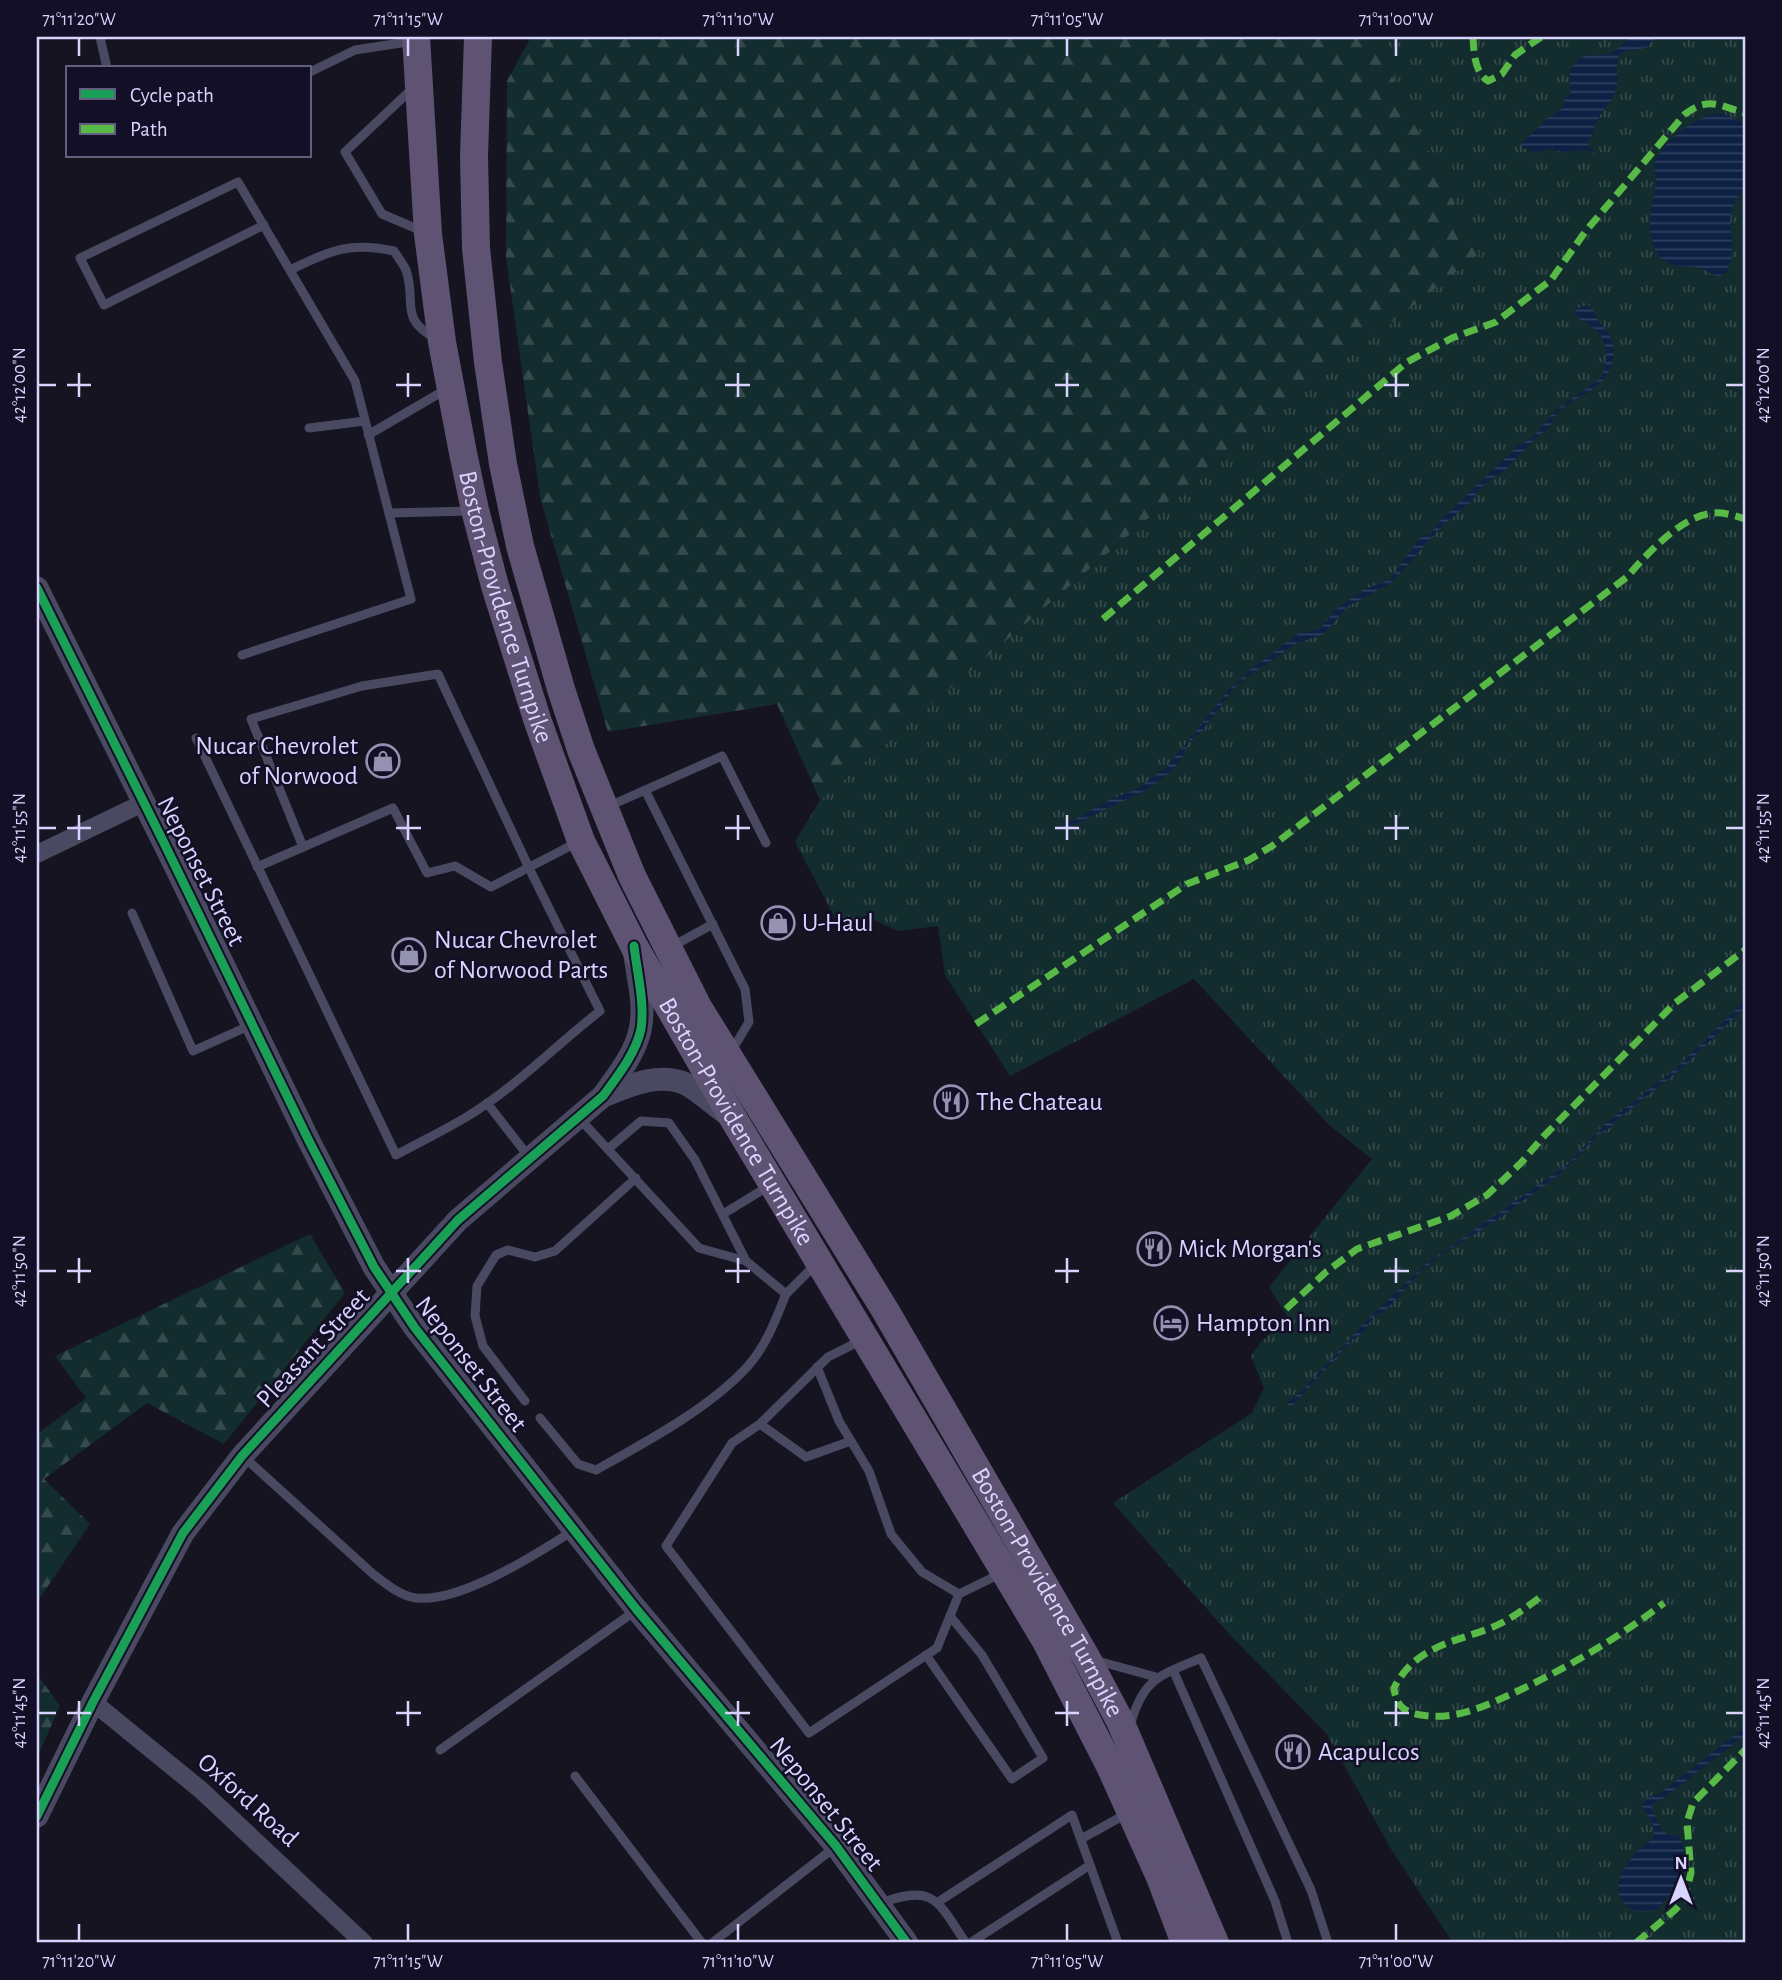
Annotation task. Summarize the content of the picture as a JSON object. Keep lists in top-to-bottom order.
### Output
{
  "streets": {
    "main road": ["Boston-Providence Turnpike"],
    "street": ["Neponset Street", "Pleasant Street", "Oxford Road"]
  },
  "crossings": [
    ["Boston-Providence Turnpike", "Pleasant Street"],
    ["Neponset Street", "Pleasant Street"],
    ["Pleasant Street", "Oxford Road"]
  ],
  "places": {
    "shop": ["Nucar Chevrolet of Norwood", "U-Haul", "Nucar Chevrolet of Norwood Parts"],
    "restaurant": ["The Chateau", "Mick Morgan's", "Acapulcos"],
    "hotel": ["Hampton Inn"]
  },
  "legend": ["Cycle path", "Path"],
  "north": "top",
  "coordinates": [
    "71°11'20\"W",
    "71°11'15\"W",
    "71°11'10\"W",
    "71°11'05\"W",
    "71°11'00\"W",
    "42°12'00\"N",
    "42°11'55\"N",
    "42°11'50\"N",
    "42°11'45\"N"
  ]
}
